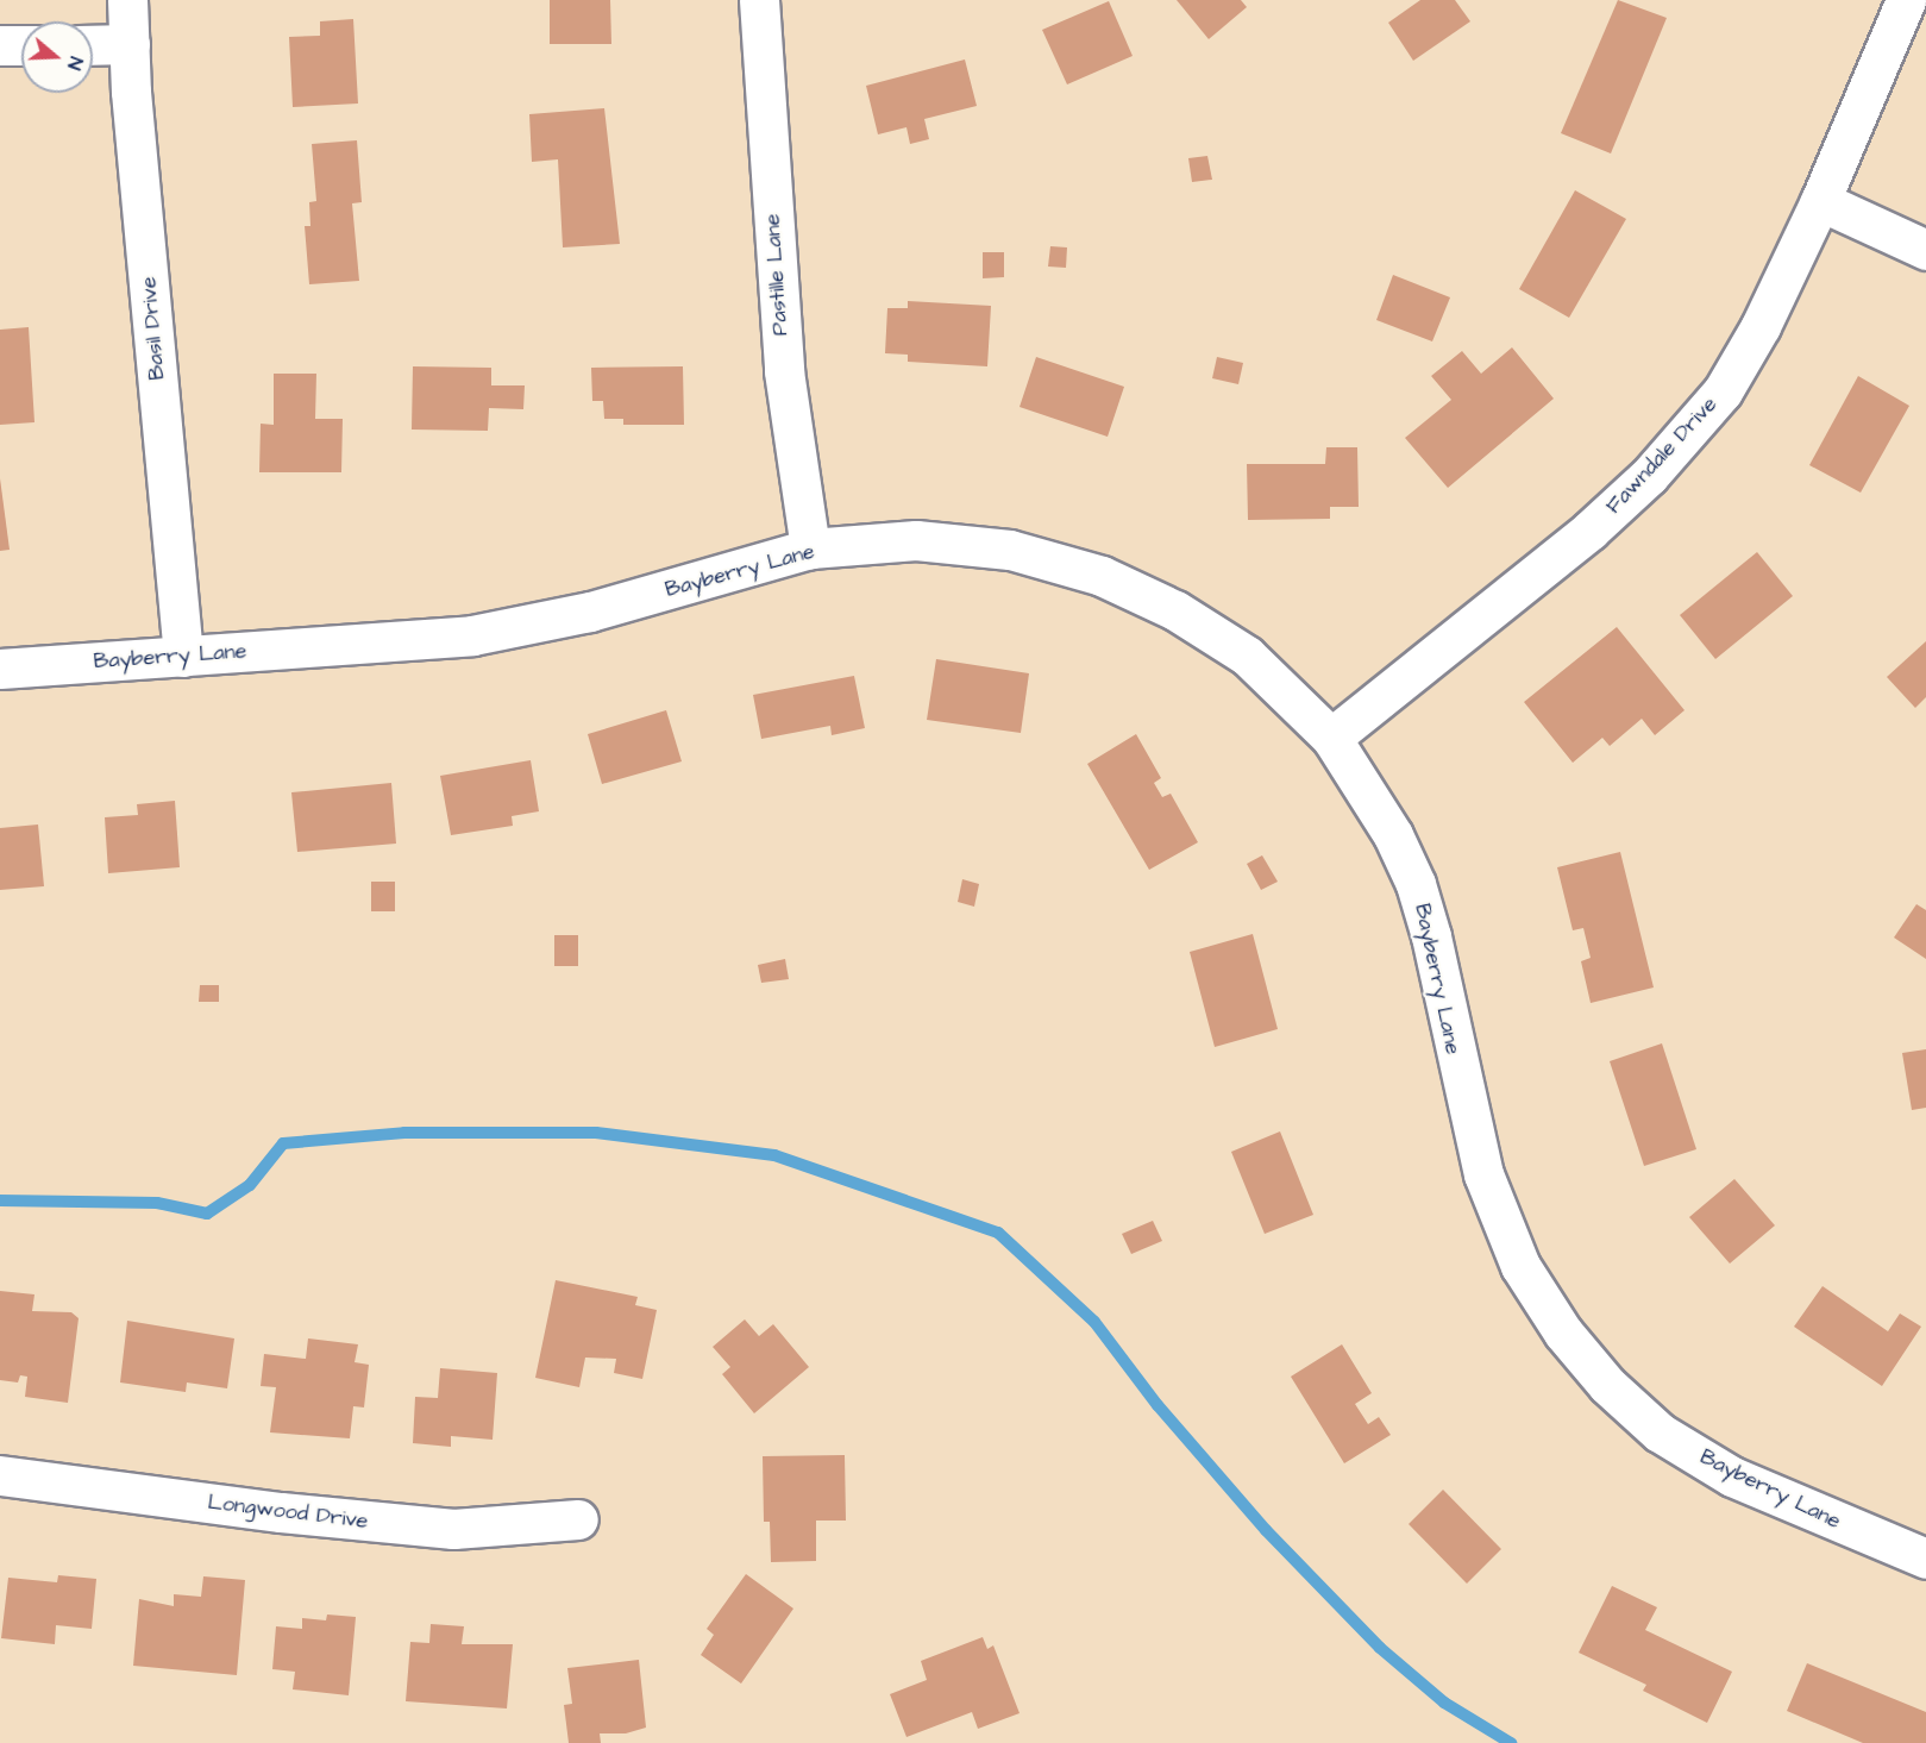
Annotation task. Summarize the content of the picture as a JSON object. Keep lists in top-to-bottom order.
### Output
{
  "streets": {
    "street": [
      "Pastille Lane",
      "Basil Drive",
      "Fawndale Drive",
      "Bayberry Lane",
      "Longwood Drive"
    ]
  },
  "crossings": [
    ["Pastille Lane", "Bayberry Lane"],
    ["Basil Drive", "Bayberry Lane"],
    ["Fawndale Drive", "Bayberry Lane"]
  ],
  "north": "right"
}
